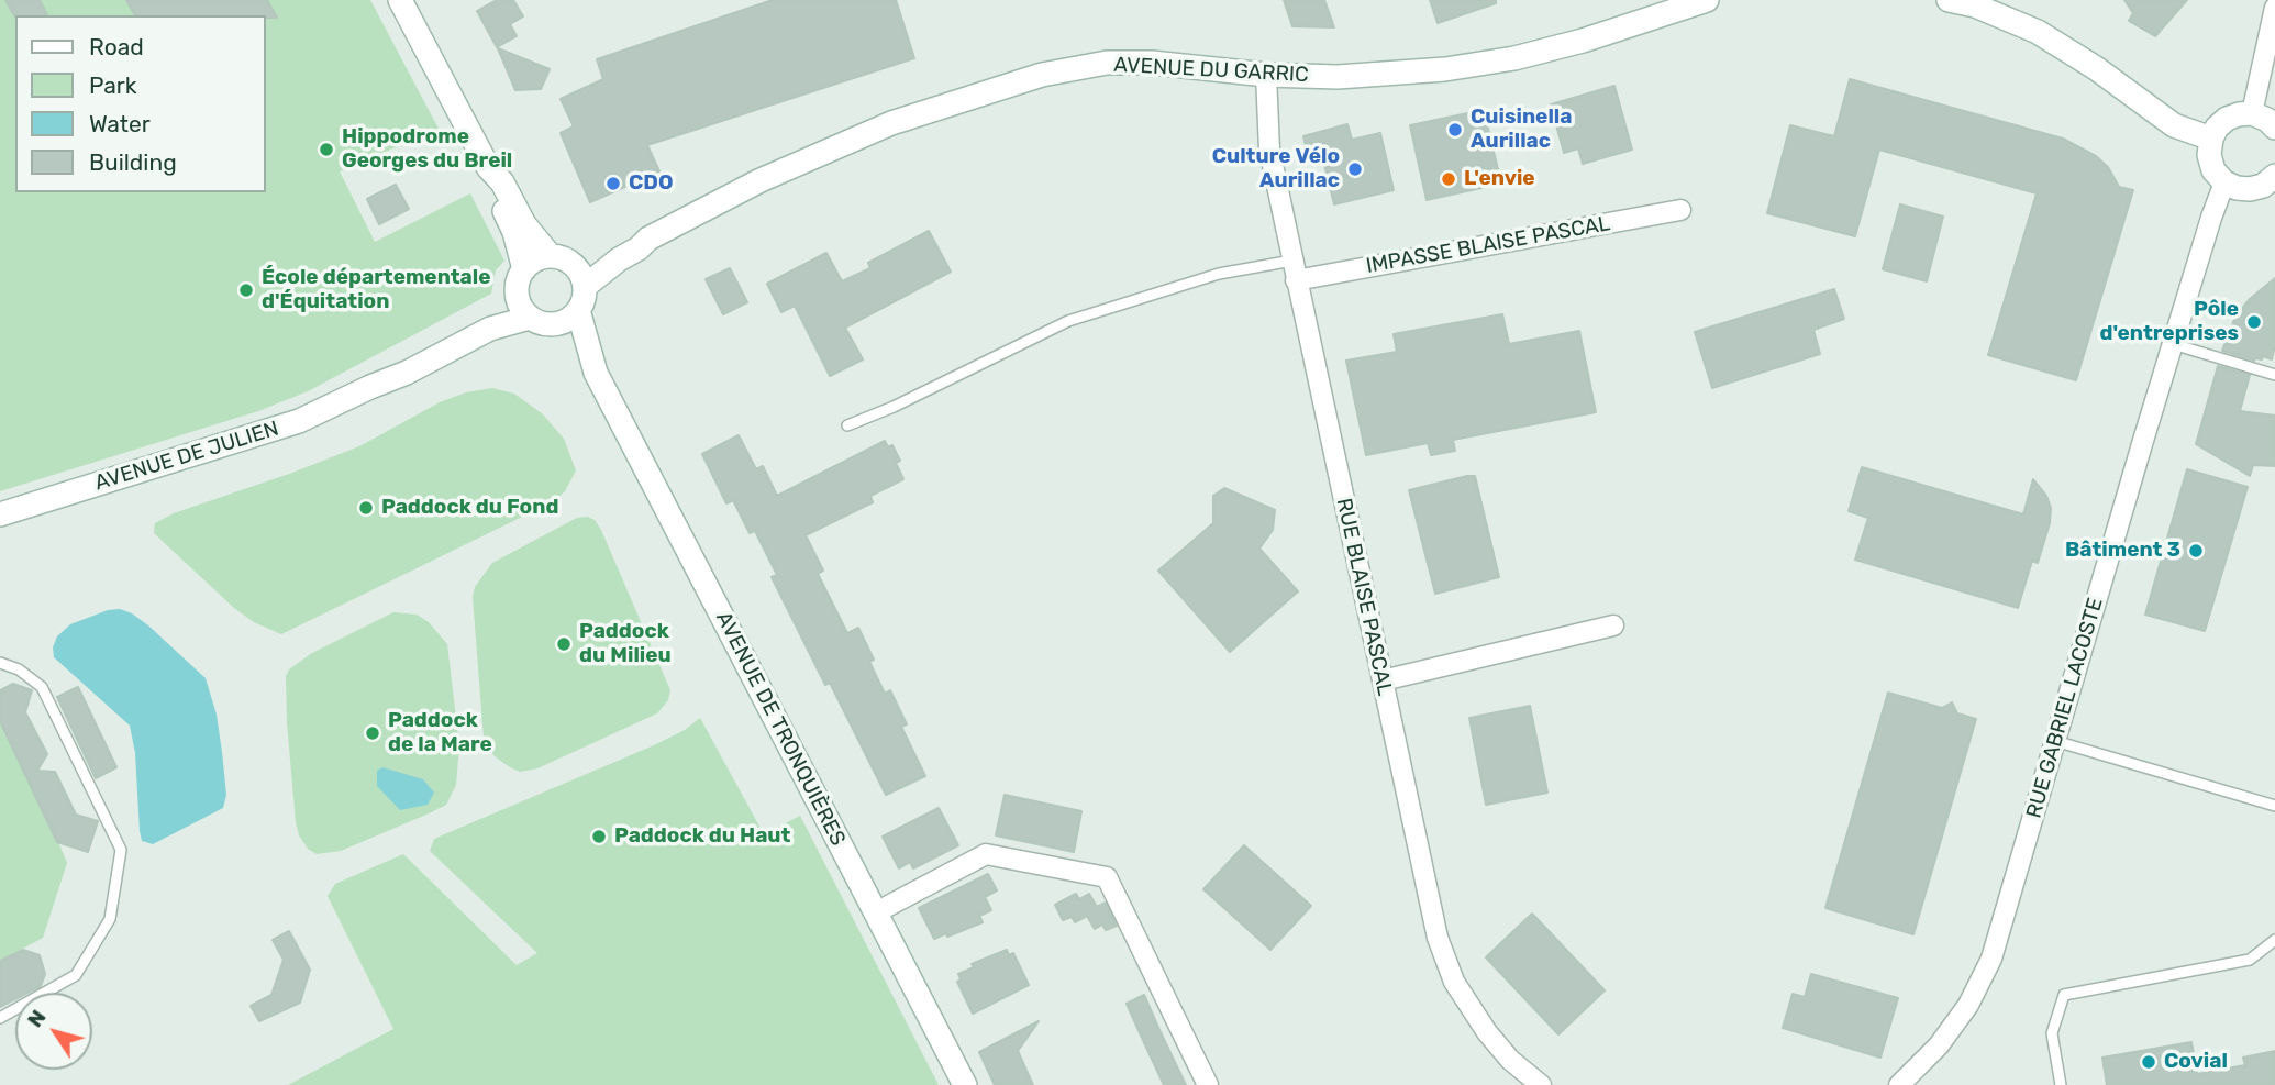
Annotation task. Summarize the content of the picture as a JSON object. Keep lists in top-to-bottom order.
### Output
{
  "streets": {
    "street": [
      "AVENUE DU GARRIC",
      "IMPASSE BLAISE PASCAL",
      "AVENUE DE JULIEN",
      "RUE BLAISE PASCAL",
      "RUE GABRIEL LACOSTE",
      "AVENUE DE TRONQUIÈRES"
    ]
  },
  "crossings": [
    ["AVENUE DU GARRIC", "AVENUE DE JULIEN"],
    ["AVENUE DU GARRIC", "RUE BLAISE PASCAL"],
    ["AVENUE DU GARRIC", "AVENUE DE TRONQUIÈRES"],
    ["IMPASSE BLAISE PASCAL", "RUE BLAISE PASCAL"],
    ["AVENUE DE JULIEN", "AVENUE DE TRONQUIÈRES"]
  ],
  "places": [
    "Cuisinella Aurillac",
    "Hippodrome Georges du Breil",
    "Culture Vélo Aurillac",
    "L'envie",
    "CDO",
    "École départementale d'Équitation",
    "Pôle d'entreprises",
    "Paddock du Fond",
    "Bâtiment 3",
    "Paddock du Milieu",
    "Paddock de la Mare",
    "Paddock du Haut",
    "Covial"
  ],
  "legend": [
    "Road",
    "Park",
    "Water",
    "Building"
  ],
  "north": "top left"
}
